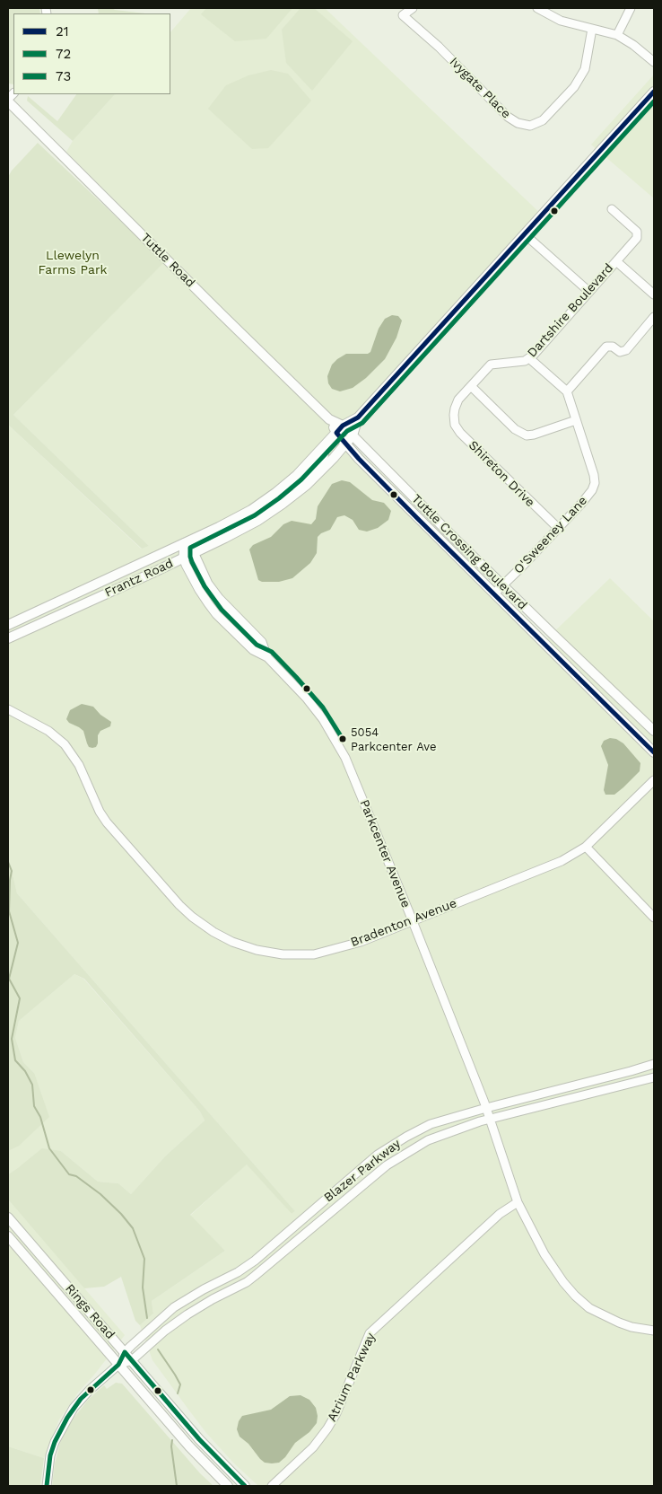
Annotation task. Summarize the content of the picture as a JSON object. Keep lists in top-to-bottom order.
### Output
{
  "streets": {
    "main road": [
      "Tuttle Road",
      "Tuttle Crossing Boulevard",
      "Frantz Road",
      "Rings Road"
    ],
    "street": [
      "Ivygate Place",
      "Dartshire Boulevard",
      "Shireton Drive",
      "O'Sweeney Lane",
      "Parkcenter Avenue",
      "Bradenton Avenue",
      "Blazer Parkway",
      "Atrium Parkway"
    ]
  },
  "crossings": [
    ["Tuttle Road", "Tuttle Crossing Boulevard"],
    ["Dartshire Boulevard", "Shireton Drive"],
    ["Shireton Drive", "O'Sweeney Lane"],
    ["O'Sweeney Lane", "Tuttle Crossing Boulevard"],
    ["Tuttle Crossing Boulevard", "Frantz Road"],
    ["Frantz Road", "Parkcenter Avenue"],
    ["Parkcenter Avenue", "Bradenton Avenue"],
    ["Parkcenter Avenue", "Blazer Parkway"],
    ["Parkcenter Avenue", "Atrium Parkway"],
    ["Blazer Parkway", "Rings Road"]
  ],
  "parks": ["Llewelyn Farms Park"],
  "places": ["5054 Parkcenter Ave"],
  "lines": ["transit line 21", "transit line 72", "transit line 73"],
  "legend": ["21", "72", "73"]
}
